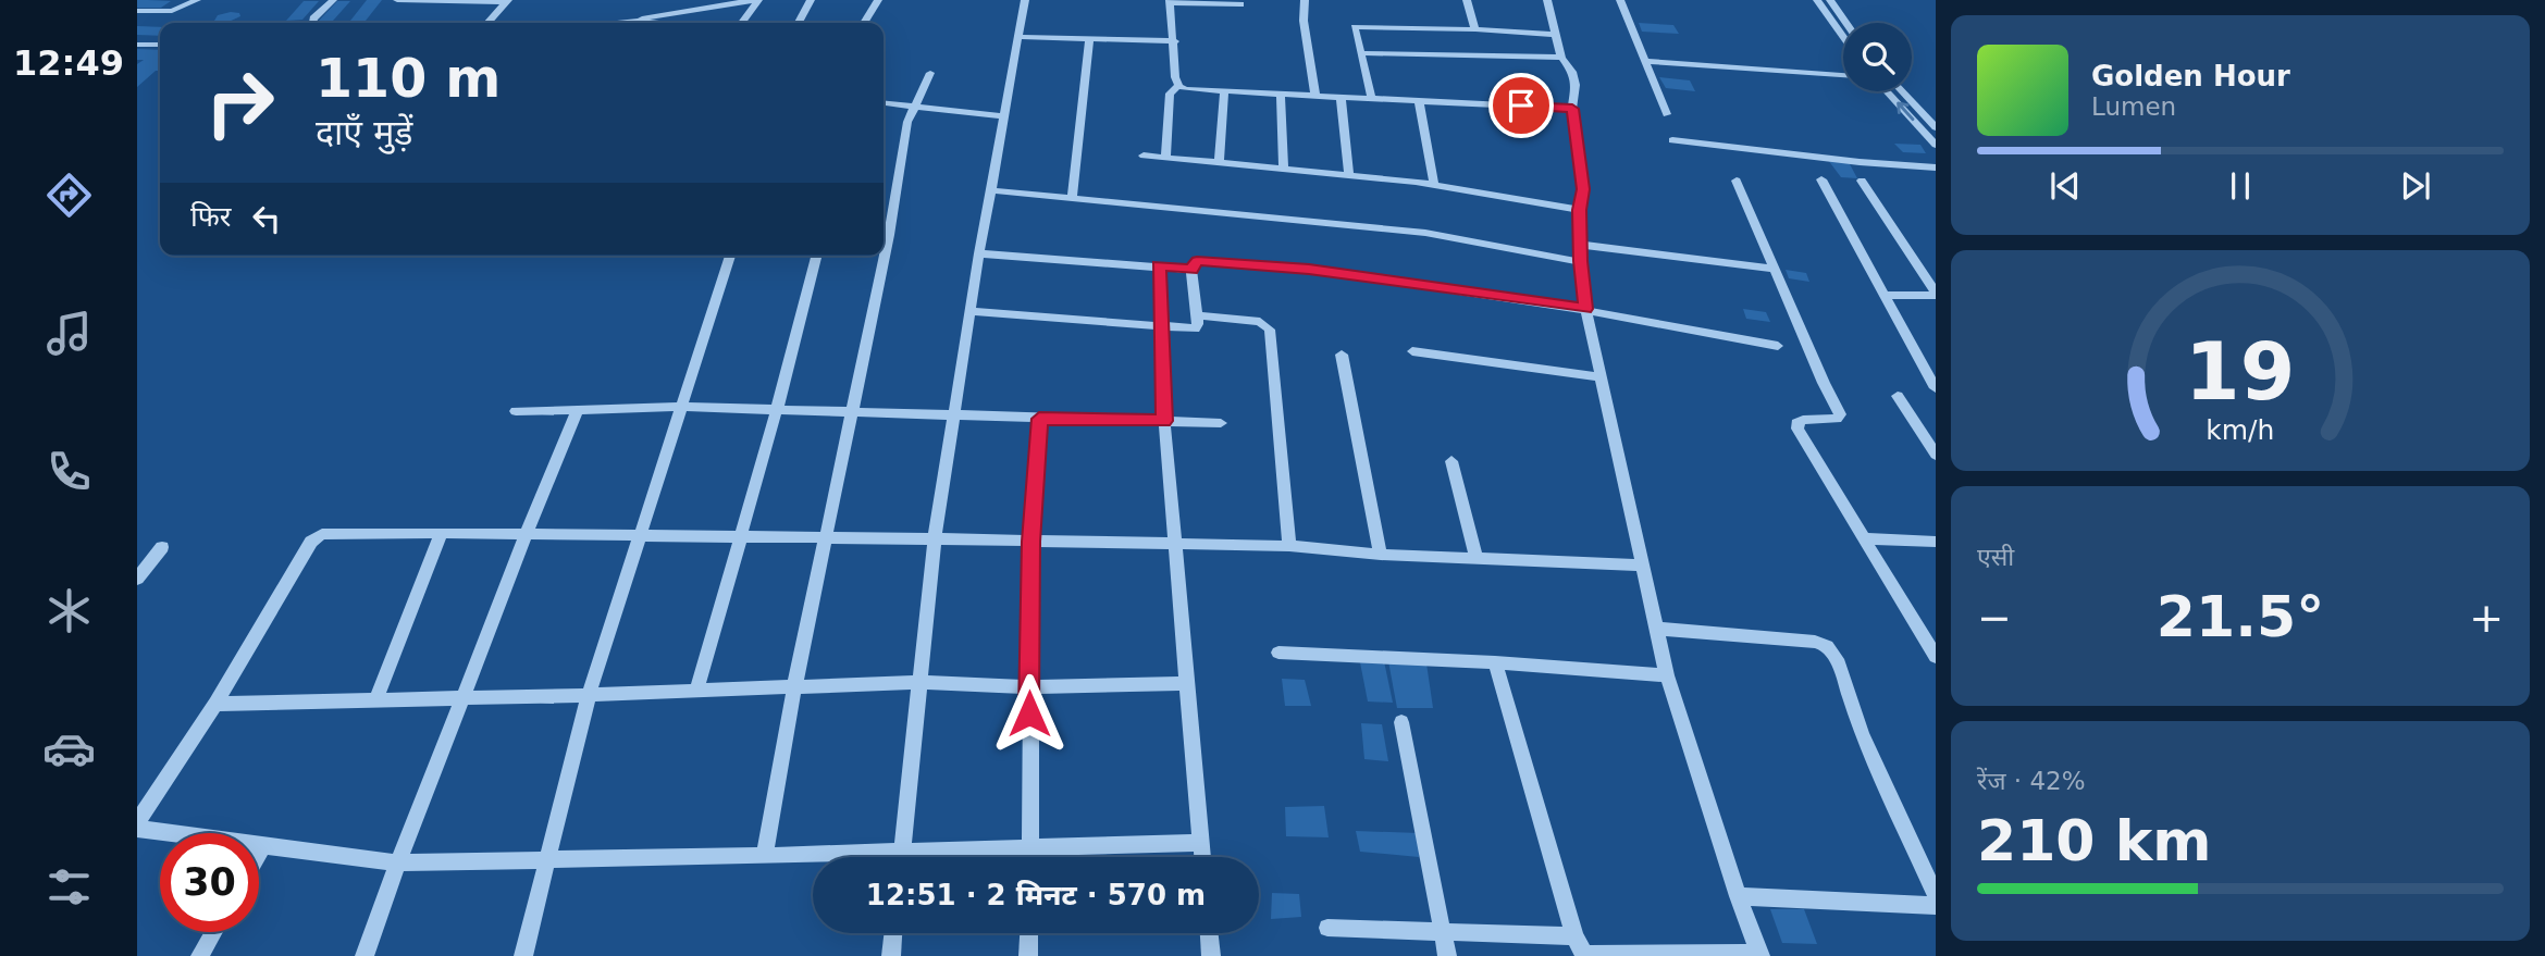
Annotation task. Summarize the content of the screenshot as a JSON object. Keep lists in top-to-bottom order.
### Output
{
  "page": {
    "tabs": "12:49",
    "turn": ["110 m", "दाएँ मुड़ें"],
    "song": ["Golden Hour", "Lumen"],
    "then": "फिर",
    "tile": [
      "एसी",
      ["रेंज · 42%", "210 km"]
    ],
    "heat": ["−", "21.5°", "+"],
    "limit": "30",
    "trip": "12:51 · 2 मिनट · 570 m",
    "gauge": ["19", "km/h"]
  }
}
